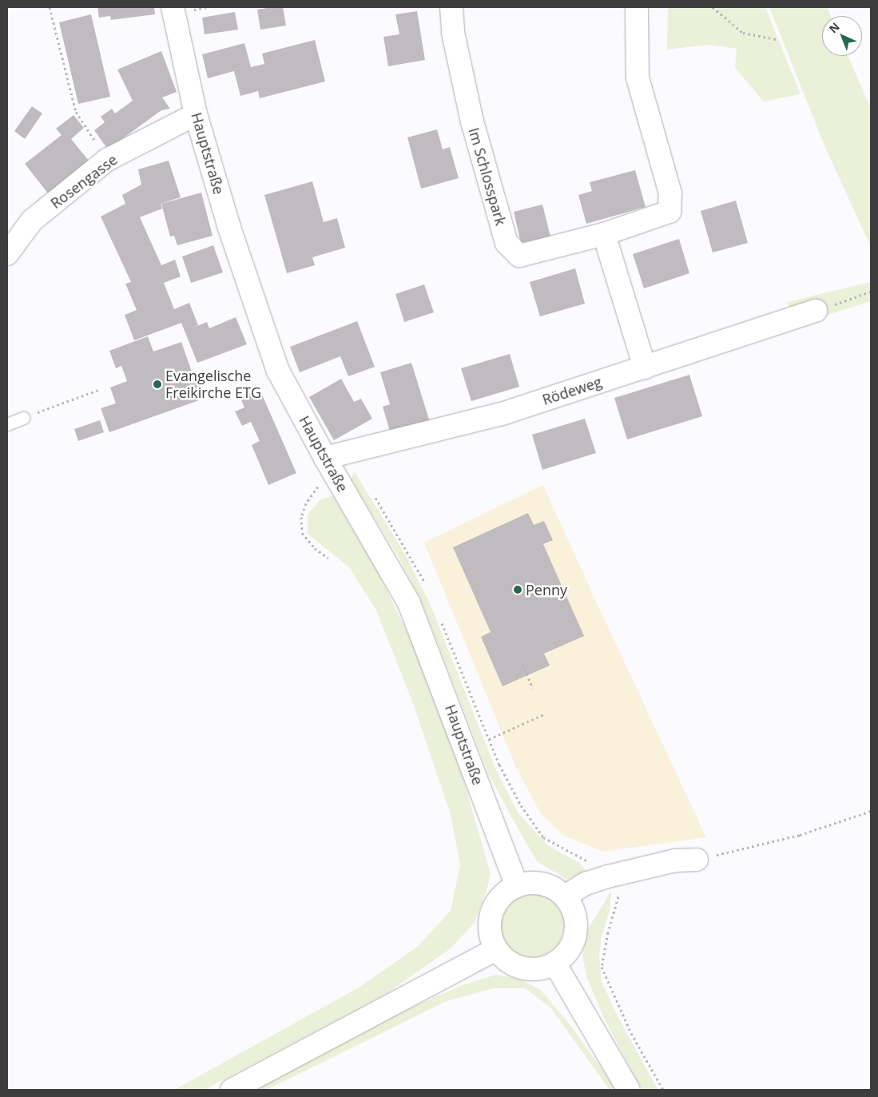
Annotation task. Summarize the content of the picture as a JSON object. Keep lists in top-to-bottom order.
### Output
{
  "streets": {
    "street": [
      "Hauptstraße",
      "Im Schlosspark",
      "Rosengasse",
      "Rödeweg"
    ]
  },
  "crossings": [
    ["Hauptstraße", "Rosengasse"],
    ["Hauptstraße", "Rödeweg"]
  ],
  "places": ["Evangelische Freikirche ETG", "Penny"],
  "north": "top left"
}
